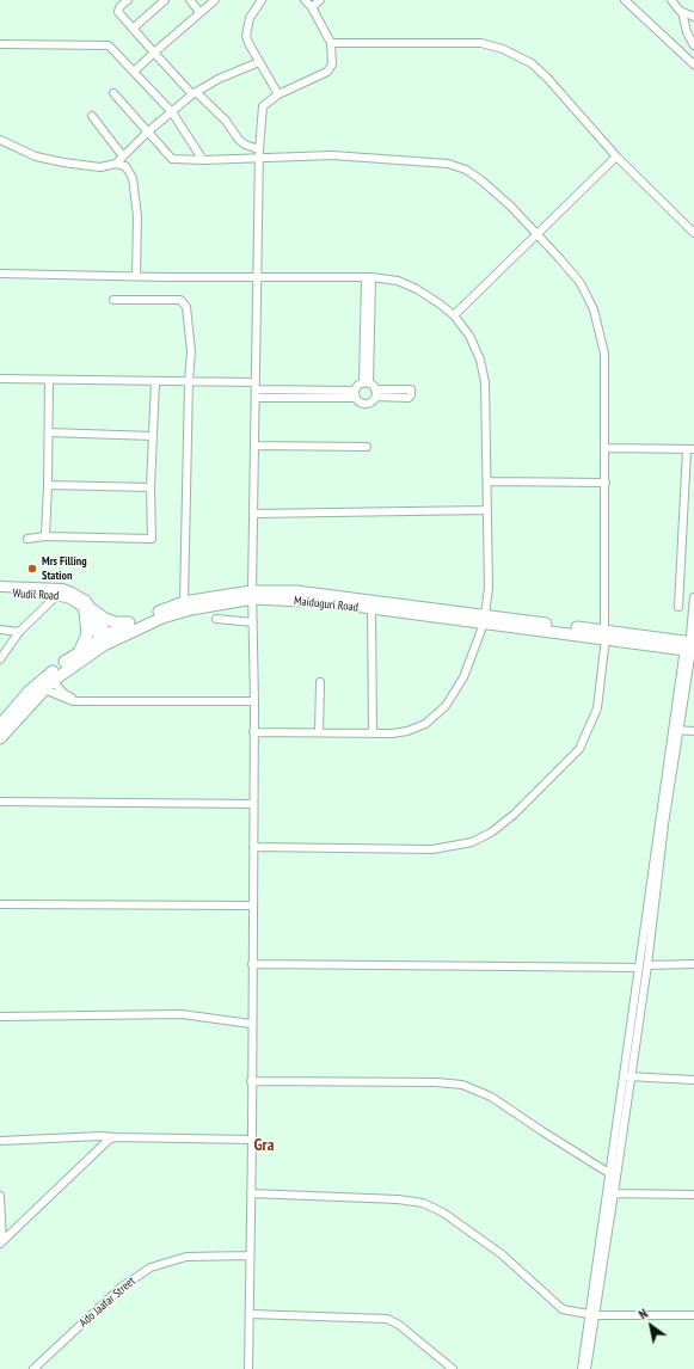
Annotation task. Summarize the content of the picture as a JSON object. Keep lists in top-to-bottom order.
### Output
{
  "streets": {
    "highway": ["Maiduguri Road"],
    "main road": ["Wudil Road"],
    "street": ["Ado Jaafar Street"]
  },
  "crossings": [
    ["Wudil Road", "Maiduguri Road"]
  ],
  "districts": ["Gra"],
  "places": ["Mrs Filling Station"],
  "north": "top left"
}
